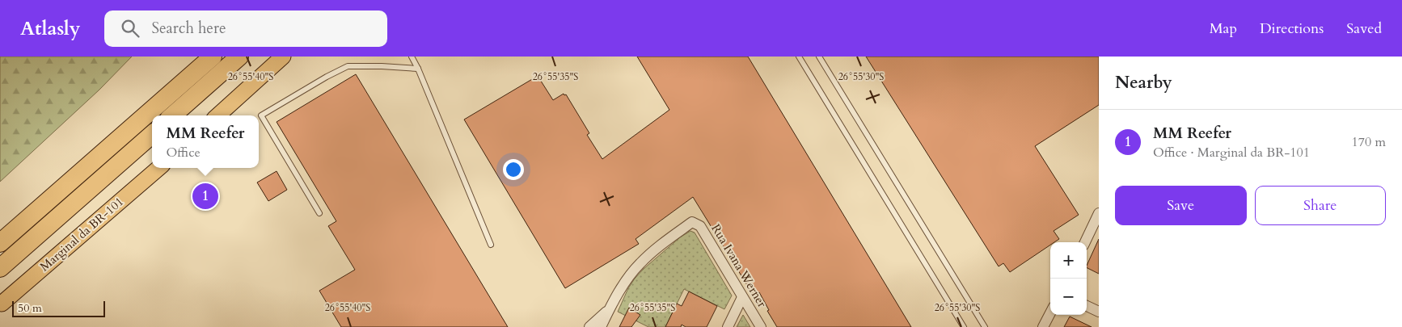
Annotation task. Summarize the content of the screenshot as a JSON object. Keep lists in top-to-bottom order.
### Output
{
  "streets": {
    "main road": ["Marginal da BR-101"],
    "street": ["Rua Ivana Werner"]
  },
  "scale_bar": "50 m",
  "page": {
    "header": "Atlasly",
    "search": "Search here",
    "nav": ["Map", "Directions", "Saved"],
    "heading": "Nearby",
    "list": [
      {
        "mark": "1",
        "name": "MM Reefer",
        "note": "Office · Marginal da BR-101",
        "value": "170 m"
      }
    ],
    "popup": ["MM Reefer", "Office"],
    "buttons": ["Save", "Share"],
    "pins": "1",
    "map_buttons": ["+", "−"],
    "scale": "50 m"
  },
  "coordinates": ["26°55'40\"S", "26°55'35\"S", "26°55'30\"S"]
}
